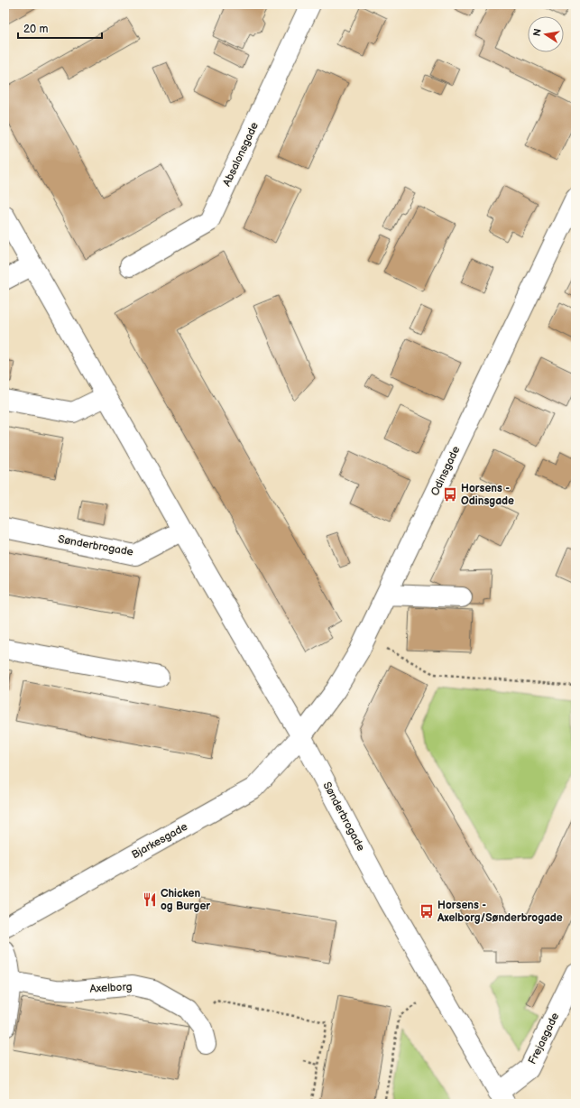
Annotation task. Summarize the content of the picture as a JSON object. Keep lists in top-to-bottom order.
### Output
{
  "streets": {
    "street": [
      "Absalonsgade",
      "Odinsgade",
      "Sønderbrogade",
      "Bjarkesgade",
      "Axelborg",
      "Frejasgade"
    ]
  },
  "crossings": [
    ["Odinsgade", "Sønderbrogade"],
    ["Odinsgade", "Bjarkesgade"],
    ["Sønderbrogade", "Bjarkesgade"],
    ["Sønderbrogade", "Frejasgade"]
  ],
  "places": {
    "bus stop": ["Horsens - Odinsgade", "Horsens - Axelborg/Sønderbrogade"],
    "restaurant": ["Chicken og Burger"]
  },
  "scale_bar": "20 m",
  "north": "left"
}
